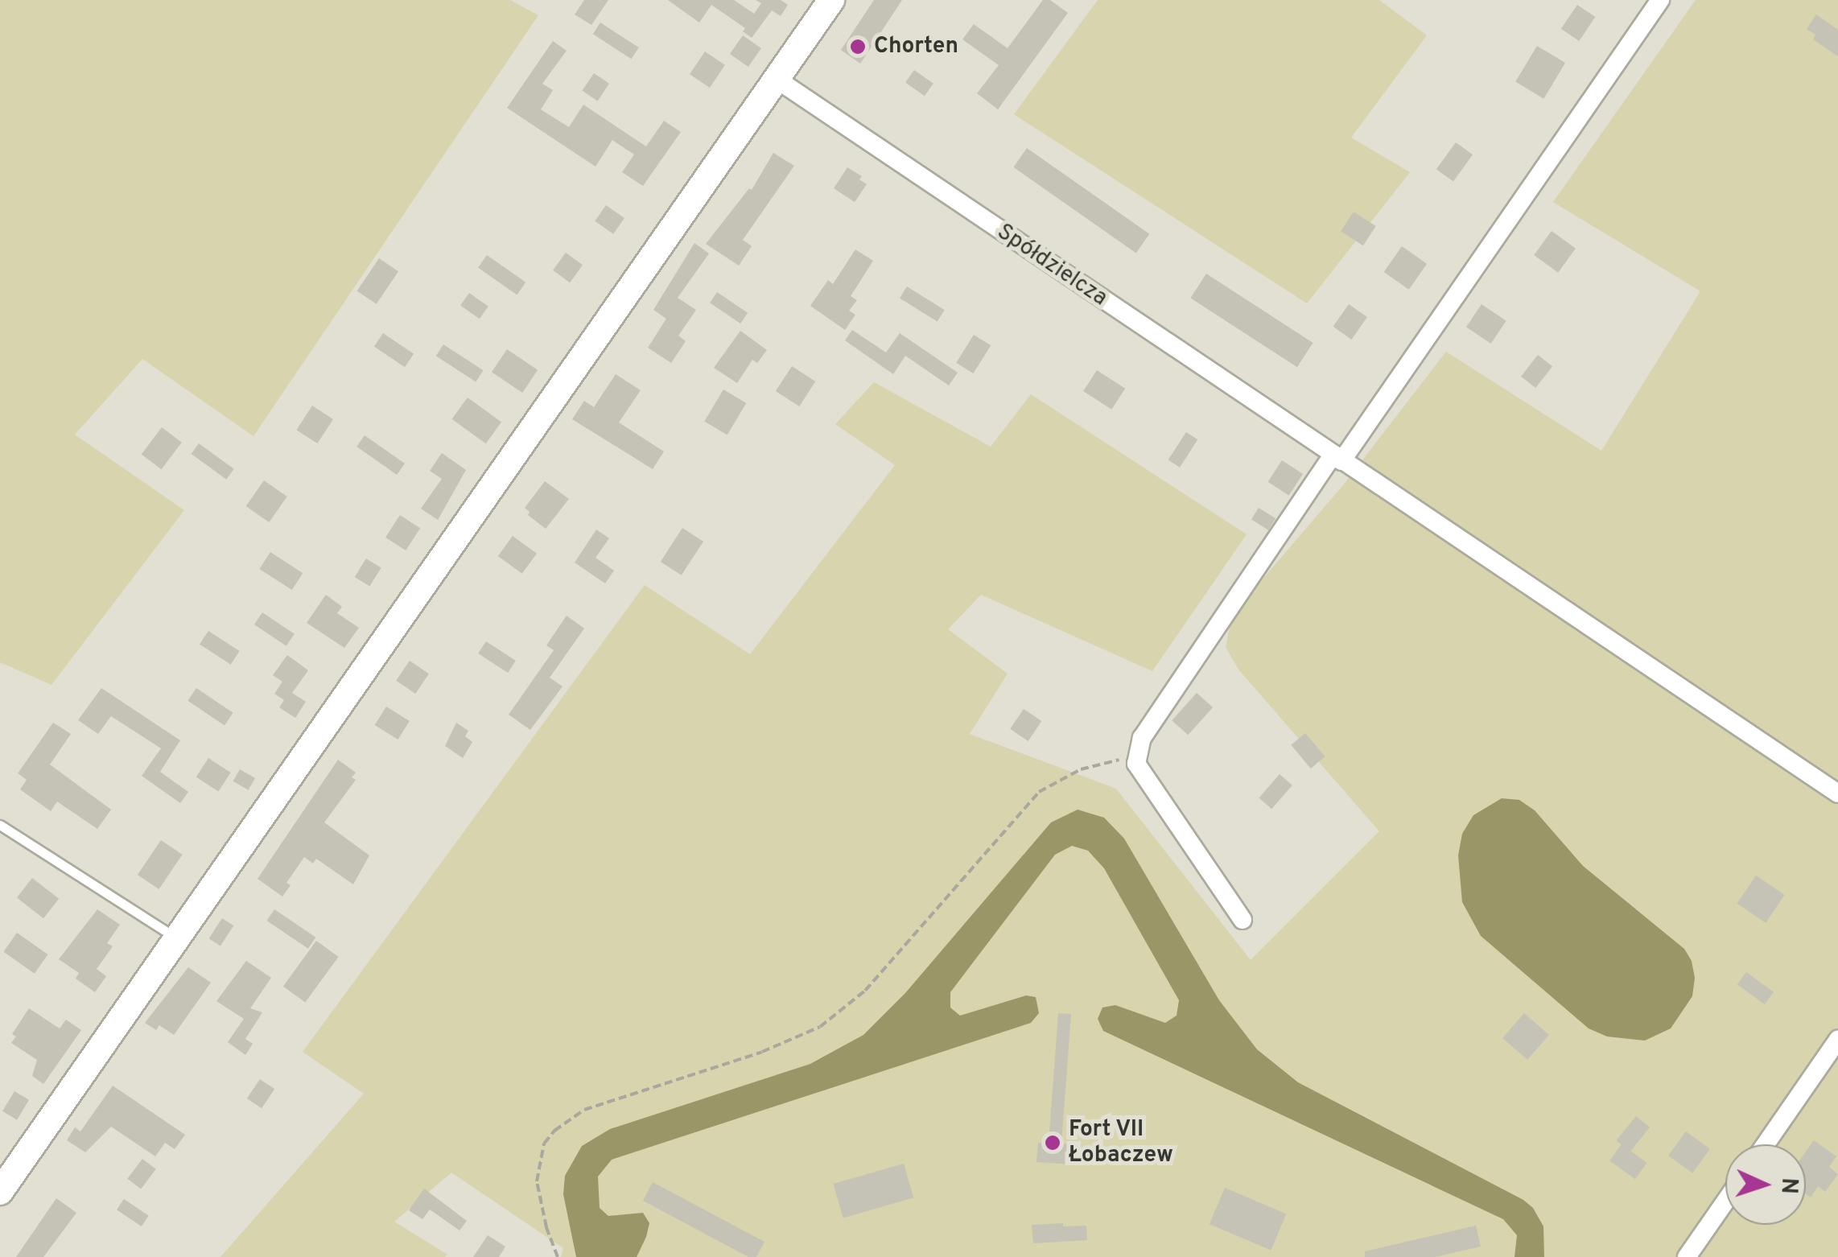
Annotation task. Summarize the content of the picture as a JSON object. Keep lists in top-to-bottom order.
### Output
{
  "streets": {
    "street": ["Spółdzielcza"]
  },
  "places": ["Chorten", "Fort VII Łobaczew"],
  "north": "right"
}
